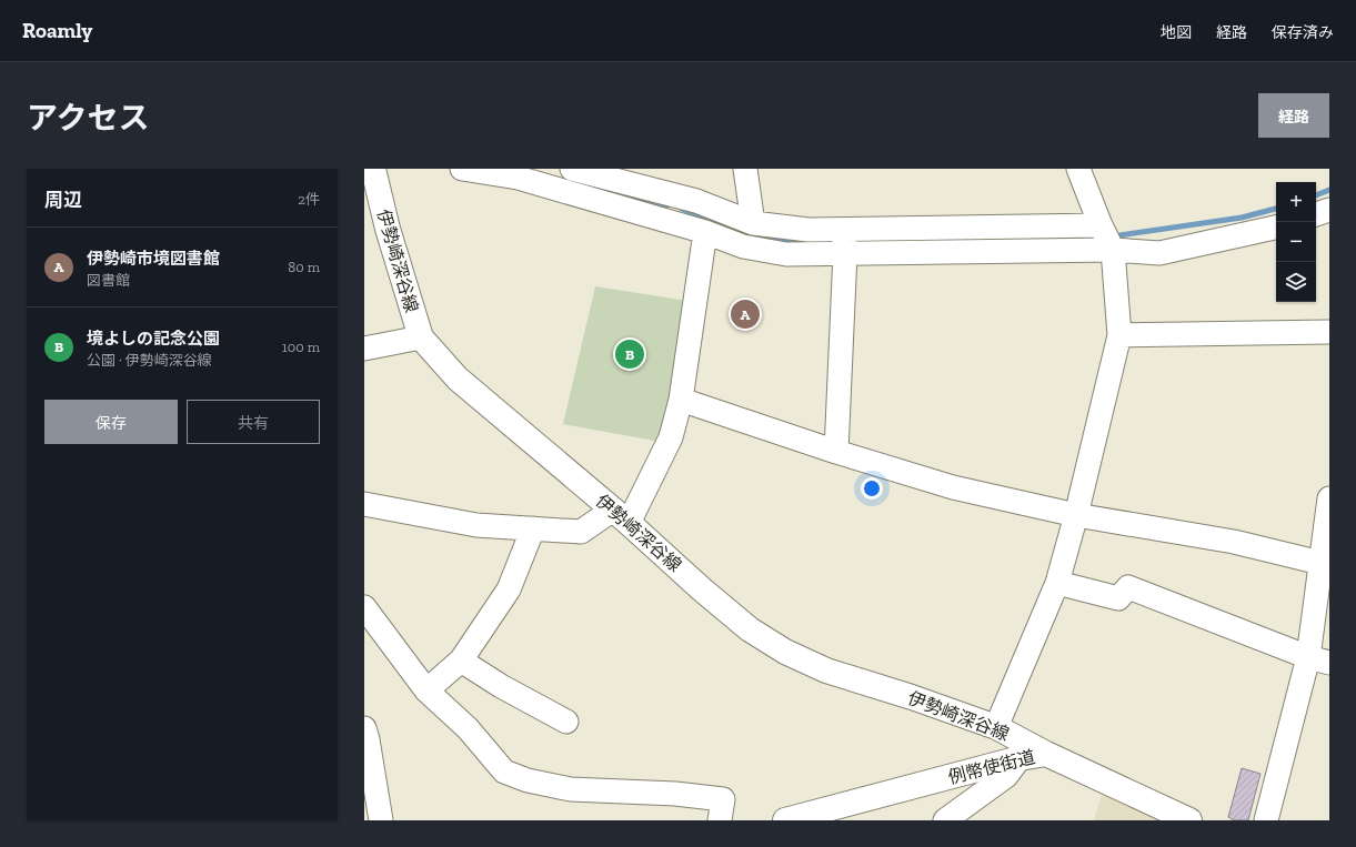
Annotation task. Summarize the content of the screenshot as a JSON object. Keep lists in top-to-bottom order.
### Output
{
  "streets": {
    "main road": ["伊勢崎深谷線", "例幣使街道"]
  },
  "crossings": [
    ["伊勢崎深谷線", "例幣使街道"]
  ],
  "page": {
    "header": "Roamly",
    "nav": ["地図", "経路", "保存済み"],
    "title": "アクセス",
    "buttons": [
      "経路",
      ["保存", "共有"]
    ],
    "heading": ["周辺", "2件"],
    "map_buttons": ["+", "−"],
    "list": [
      {
        "mark": "A",
        "name": "伊勢崎市境図書館",
        "note": "図書館",
        "value": "80 m"
      },
      {
        "mark": "B",
        "name": "境よしの記念公園",
        "note": "公園 · 伊勢崎深谷線",
        "value": "100 m"
      }
    ],
    "pins": ["A", "B"]
  }
}
